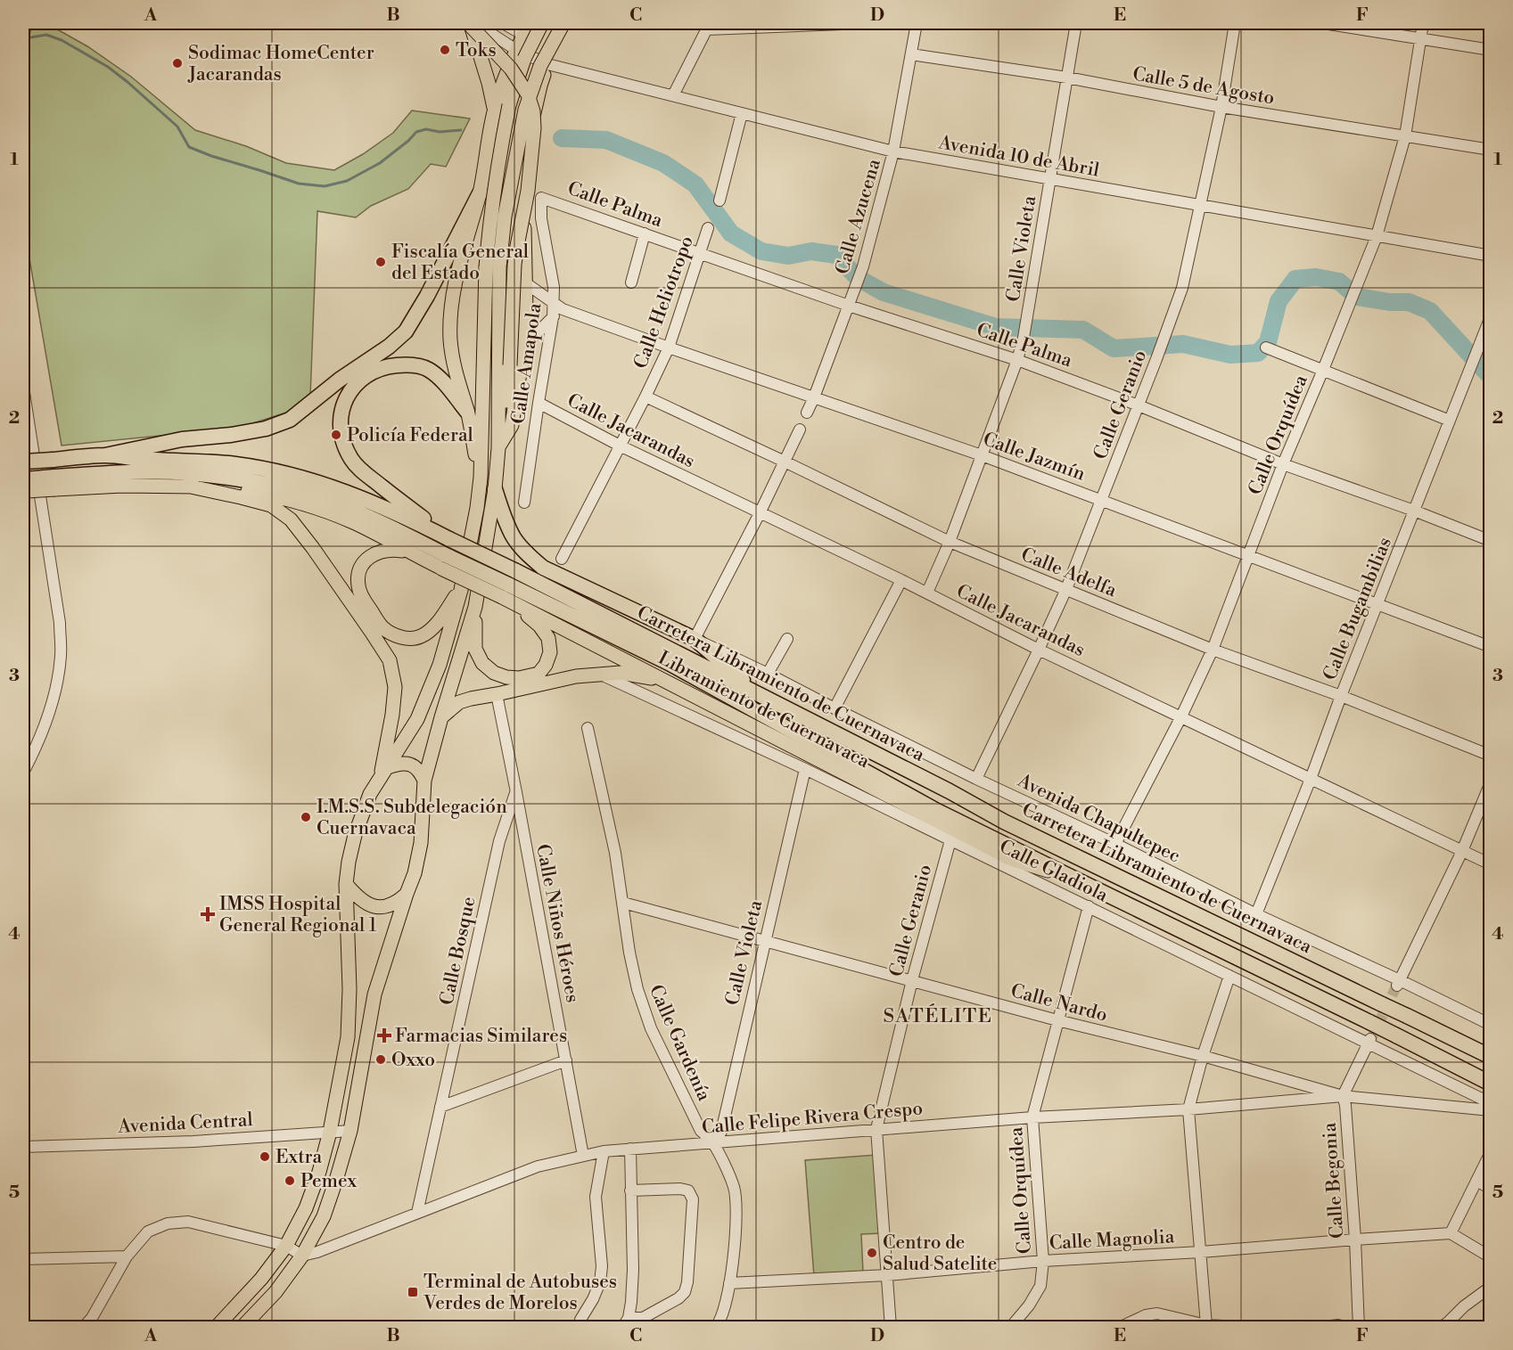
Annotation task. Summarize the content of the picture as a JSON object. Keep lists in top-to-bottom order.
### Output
{
  "streets": {
    "highway": ["Carretera Libramiento de Cuernavaca"],
    "main road": ["Libramiento de Cuernavaca"],
    "street": [
      "Calle 5 de Agosto",
      "Avenida 10 de Abril",
      "Calle Palma",
      "Calle Azucena",
      "Calle Violeta",
      "Calle Heliotropo",
      "Calle Amapola",
      "Calle Geranio",
      "Calle Jacarandas",
      "Calle Orquídea",
      "Calle Jazmín",
      "Calle Adelfa",
      "Calle Bugambilias",
      "Avenida Chapultepec",
      "Calle Gladiola",
      "Calle Niños Héroes",
      "Calle Bosque",
      "Calle Nardo",
      "Calle Gardenía",
      "Calle Felipe Rivera Crespo",
      "Avenida Central",
      "Calle Begonia",
      "Calle Magnolia"
    ]
  },
  "crossings": [
    ["Calle 5 de Agosto", "Calle Azucena"],
    ["Calle 5 de Agosto", "Calle Violeta"],
    ["Calle 5 de Agosto", "Calle Geranio"],
    ["Calle 5 de Agosto", "Calle Orquídea"],
    ["Avenida 10 de Abril", "Calle Azucena"],
    ["Avenida 10 de Abril", "Calle Violeta"],
    ["Avenida 10 de Abril", "Calle Geranio"],
    ["Avenida 10 de Abril", "Calle Orquídea"],
    ["Calle Palma", "Calle Azucena"],
    ["Calle Palma", "Calle Violeta"],
    ["Calle Palma", "Calle Heliotropo"],
    ["Calle Palma", "Calle Amapola"],
    ["Calle Palma", "Calle Geranio"],
    ["Calle Palma", "Calle Orquídea"],
    ["Calle Palma", "Calle Bugambilias"],
    ["Calle Azucena", "Calle Jazmín"],
    ["Calle Violeta", "Calle Jacarandas"],
    ["Calle Violeta", "Calle Jazmín"],
    ["Calle Violeta", "Calle Adelfa"],
    ["Calle Violeta", "Calle Gladiola"],
    ["Calle Violeta", "Calle Nardo"],
    ["Calle Violeta", "Calle Gardenía"],
    ["Calle Violeta", "Calle Felipe Rivera Crespo"],
    ["Calle Heliotropo", "Calle Jacarandas"],
    ["Calle Heliotropo", "Calle Jazmín"],
    ["Calle Heliotropo", "Calle Adelfa"],
    ["Calle Amapola", "Calle Jacarandas"],
    ["Calle Amapola", "Calle Jazmín"],
    ["Calle Geranio", "Calle Jacarandas"],
    ["Calle Geranio", "Calle Jazmín"],
    ["Calle Geranio", "Calle Adelfa"],
    ["Calle Geranio", "Avenida Chapultepec"],
    ["Calle Geranio", "Calle Gladiola"],
    ["Calle Geranio", "Calle Nardo"],
    ["Calle Geranio", "Calle Felipe Rivera Crespo"],
    ["Calle Geranio", "Calle Magnolia"],
    ["Calle Jacarandas", "Calle Orquídea"],
    ["Calle Jacarandas", "Calle Bugambilias"],
    ["Calle Orquídea", "Calle Jazmín"],
    ["Calle Orquídea", "Calle Adelfa"],
    ["Calle Orquídea", "Avenida Chapultepec"],
    ["Calle Orquídea", "Calle Gladiola"],
    ["Calle Orquídea", "Calle Nardo"],
    ["Calle Orquídea", "Calle Felipe Rivera Crespo"],
    ["Calle Orquídea", "Calle Magnolia"],
    ["Calle Jazmín", "Calle Bugambilias"],
    ["Calle Adelfa", "Calle Bugambilias"],
    ["Calle Bugambilias", "Avenida Chapultepec"],
    ["Carretera Libramiento de Cuernavaca", "Libramiento de Cuernavaca"],
    ["Calle Gladiola", "Calle Begonia"],
    ["Calle Niños Héroes", "Calle Bosque"],
    ["Calle Niños Héroes", "Calle Felipe Rivera Crespo"],
    ["Calle Bosque", "Calle Felipe Rivera Crespo"],
    ["Calle Nardo", "Calle Gardenía"],
    ["Calle Nardo", "Calle Felipe Rivera Crespo"],
    ["Calle Nardo", "Calle Begonia"],
    ["Calle Gardenía", "Calle Felipe Rivera Crespo"],
    ["Calle Gardenía", "Calle Magnolia"],
    ["Calle Felipe Rivera Crespo", "Calle Begonia"],
    ["Calle Begonia", "Calle Magnolia"]
  ],
  "districts": ["SATÉLITE"],
  "places": {
    "other": [
      "Toks",
      "Sodimac HomeCenter Jacarandas",
      "Fiscalía General del Estado",
      "Policía Federal",
      "I.M.S.S. Subdelegación Cuernavaca",
      "Oxxo",
      "Extra",
      "Pemex",
      "Centro de Salud Satelite"
    ],
    "health": ["IMSS Hospital General Regional 1", "Farmacias Similares"],
    "transit": ["Terminal de Autobuses Verdes de Morelos"]
  },
  "grid": {
    "columns": [
      "A",
      "B",
      "C",
      "D",
      "E",
      "F"
    ],
    "rows": [
      "1",
      "2",
      "3",
      "4",
      "5"
    ]
  }
}
